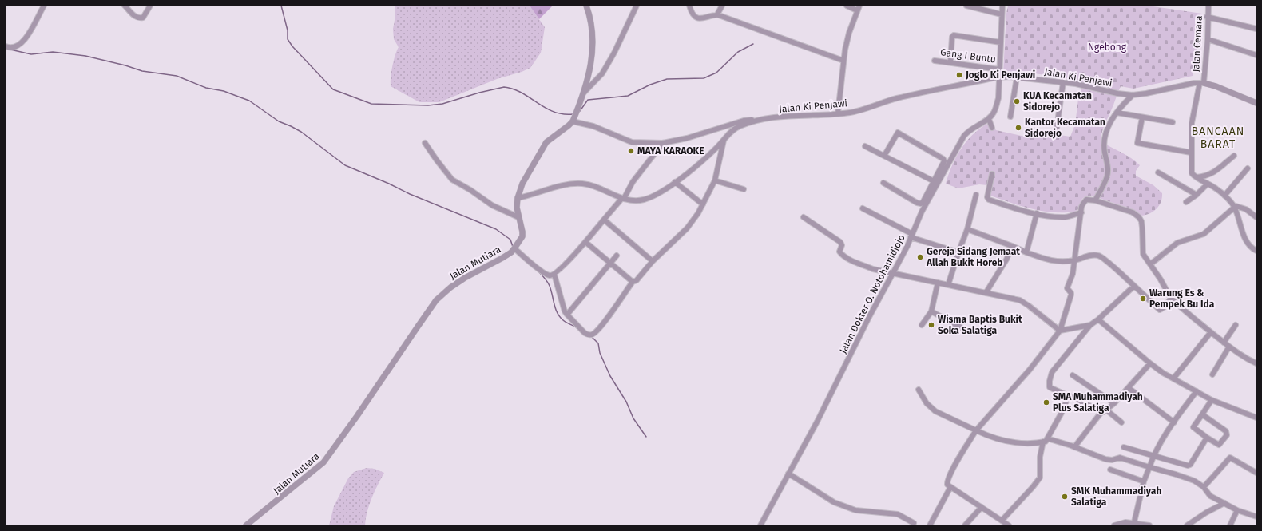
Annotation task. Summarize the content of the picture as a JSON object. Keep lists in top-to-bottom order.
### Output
{
  "streets": {
    "street": [
      "Jalan Cemara",
      "Gang I Buntu",
      "Jalan Ki Penjawi",
      "Jalan Mutiara",
      "Jalan Dokter O. Notohamidjojo"
    ]
  },
  "crossings": [
    ["Jalan Cemara", "Jalan Ki Penjawi"]
  ],
  "districts": ["BANCAAN BARAT"],
  "parks": ["Ngebong"],
  "places": [
    "Joglo Ki Penjawi",
    "KUA Kecamatan Sidorejo",
    "Kantor Kecamatan Sidorejo",
    "MAYA KARAOKE",
    "Gereja Sidang Jemaat Allah Bukit Horeb",
    "Warung Es & Pempek Bu Ida",
    "Wisma Baptis Bukit Soka Salatiga",
    "SMA Muhammadiyah Plus Salatiga",
    "SMK Muhammadiyah Salatiga"
  ]
}
